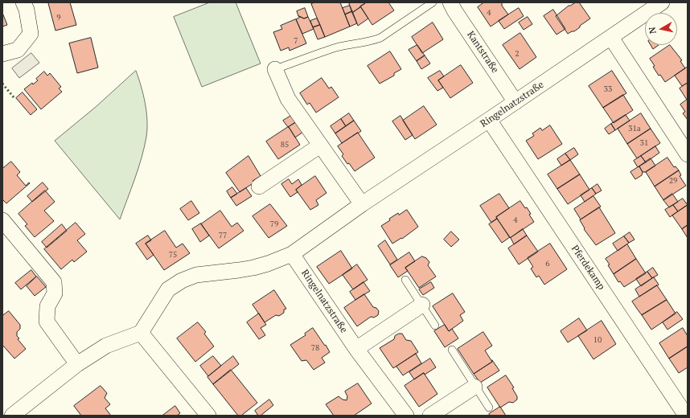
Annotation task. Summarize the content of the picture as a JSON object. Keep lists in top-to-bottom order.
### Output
{
  "streets": {
    "street": ["Kantstraße", "Ringelnatzstraße", "Pferdekamp"]
  },
  "crossings": [
    ["Kantstraße", "Ringelnatzstraße"],
    ["Ringelnatzstraße", "Pferdekamp"]
  ],
  "house_numbers": [
    "4",
    "9",
    "7",
    "2",
    "33",
    "31a",
    "31",
    "85",
    "29",
    "4",
    "79",
    "77",
    "75",
    "6",
    "10",
    "78"
  ],
  "north": "left"
}
